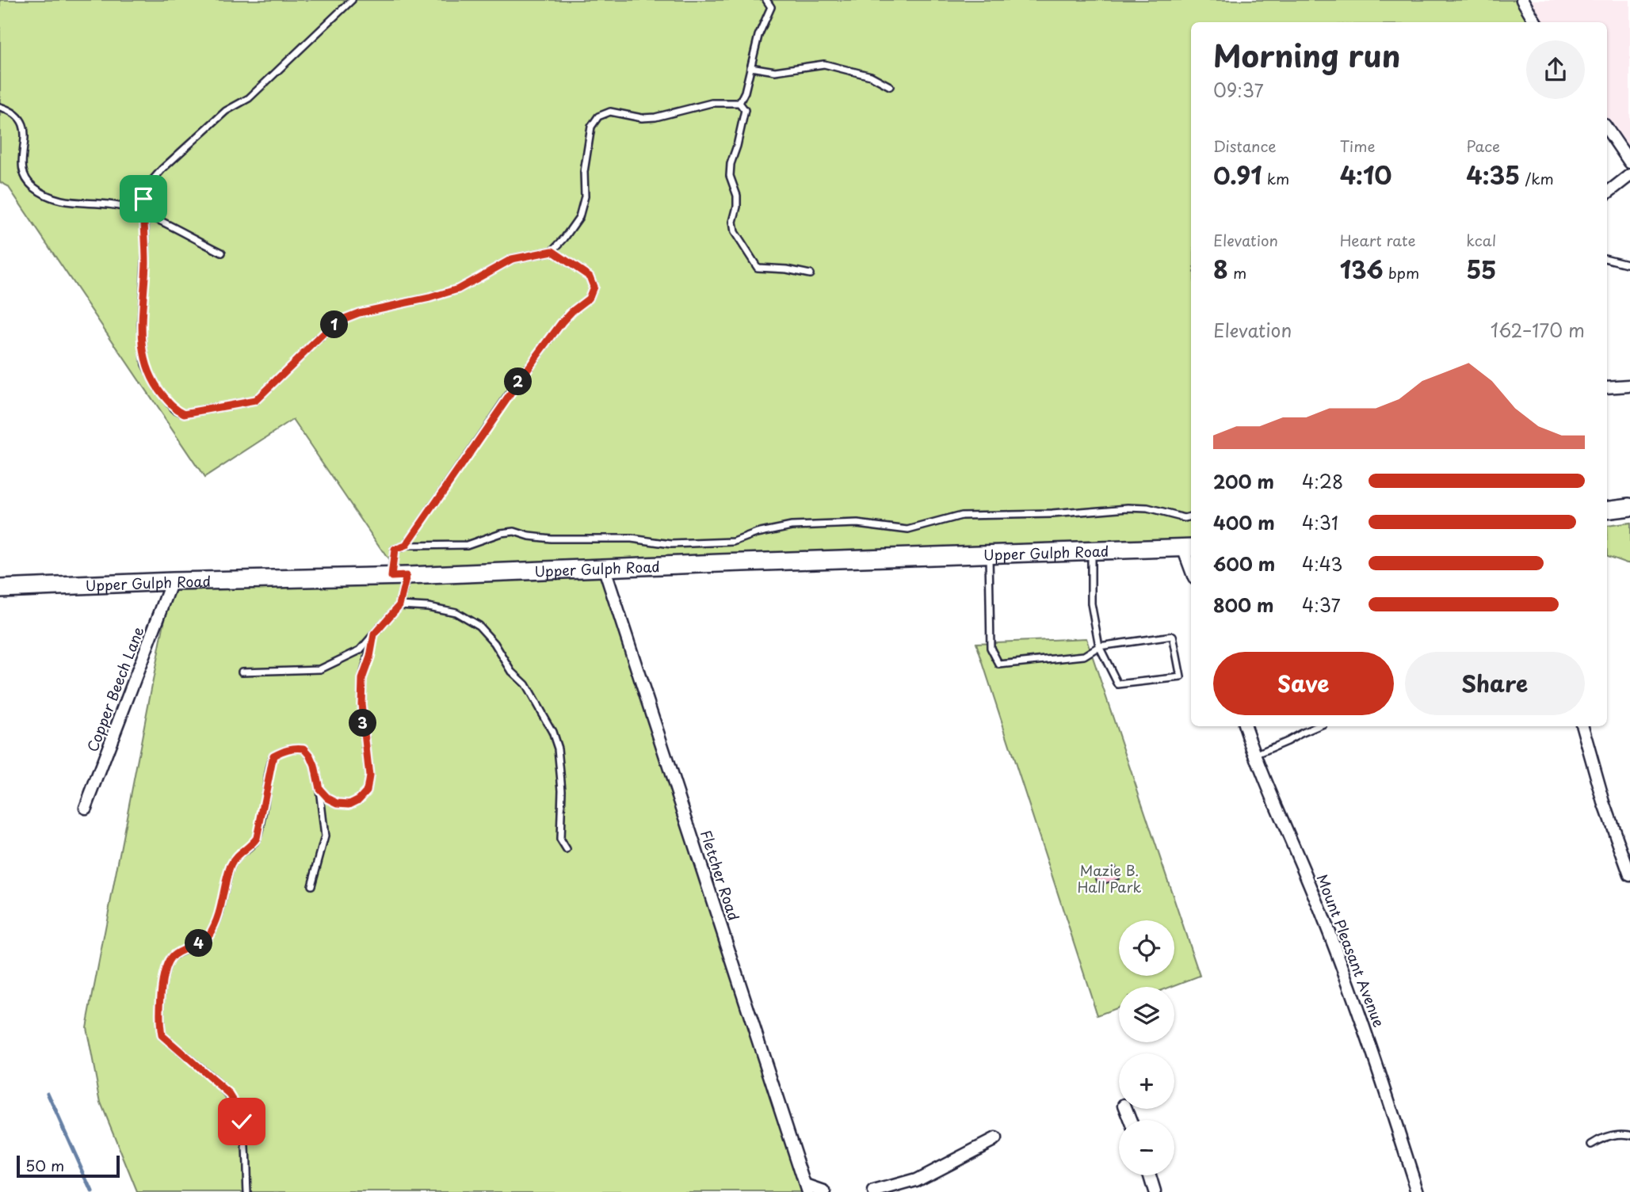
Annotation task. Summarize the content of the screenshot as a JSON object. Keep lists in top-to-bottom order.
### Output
{
  "streets": {
    "street": [
      "Upper Gulph Road",
      "Copper Beech Lane",
      "Fletcher Road",
      "Mount Pleasant Avenue"
    ]
  },
  "crossings": [
    ["Upper Gulph Road", "Copper Beech Lane"],
    ["Upper Gulph Road", "Fletcher Road"]
  ],
  "parks": ["Mazie B. Hall Park"],
  "scale_bar": "50 m",
  "page": {
    "heading": ["Morning run", "09:37"],
    "stats": [
      ["Distance", "0.91 km"],
      ["Time", "4:10"],
      ["Pace", "4:35 /km"],
      ["Elevation", "8 m"],
      ["Heart rate", "136 bpm"],
      ["kcal", "55"]
    ],
    "chart": ["Elevation", "162–170 m"],
    "pins": [
      "1",
      "2",
      "3",
      "4"
    ],
    "list": [
      {
        "name": "200 m",
        "note": "4:28"
      },
      {
        "name": "400 m",
        "note": "4:31"
      },
      {
        "name": "600 m",
        "note": "4:43"
      },
      {
        "name": "800 m",
        "note": "4:37"
      }
    ],
    "buttons": ["Save", "Share"],
    "map_buttons": ["+", "−"],
    "scale": "50 m"
  }
}
